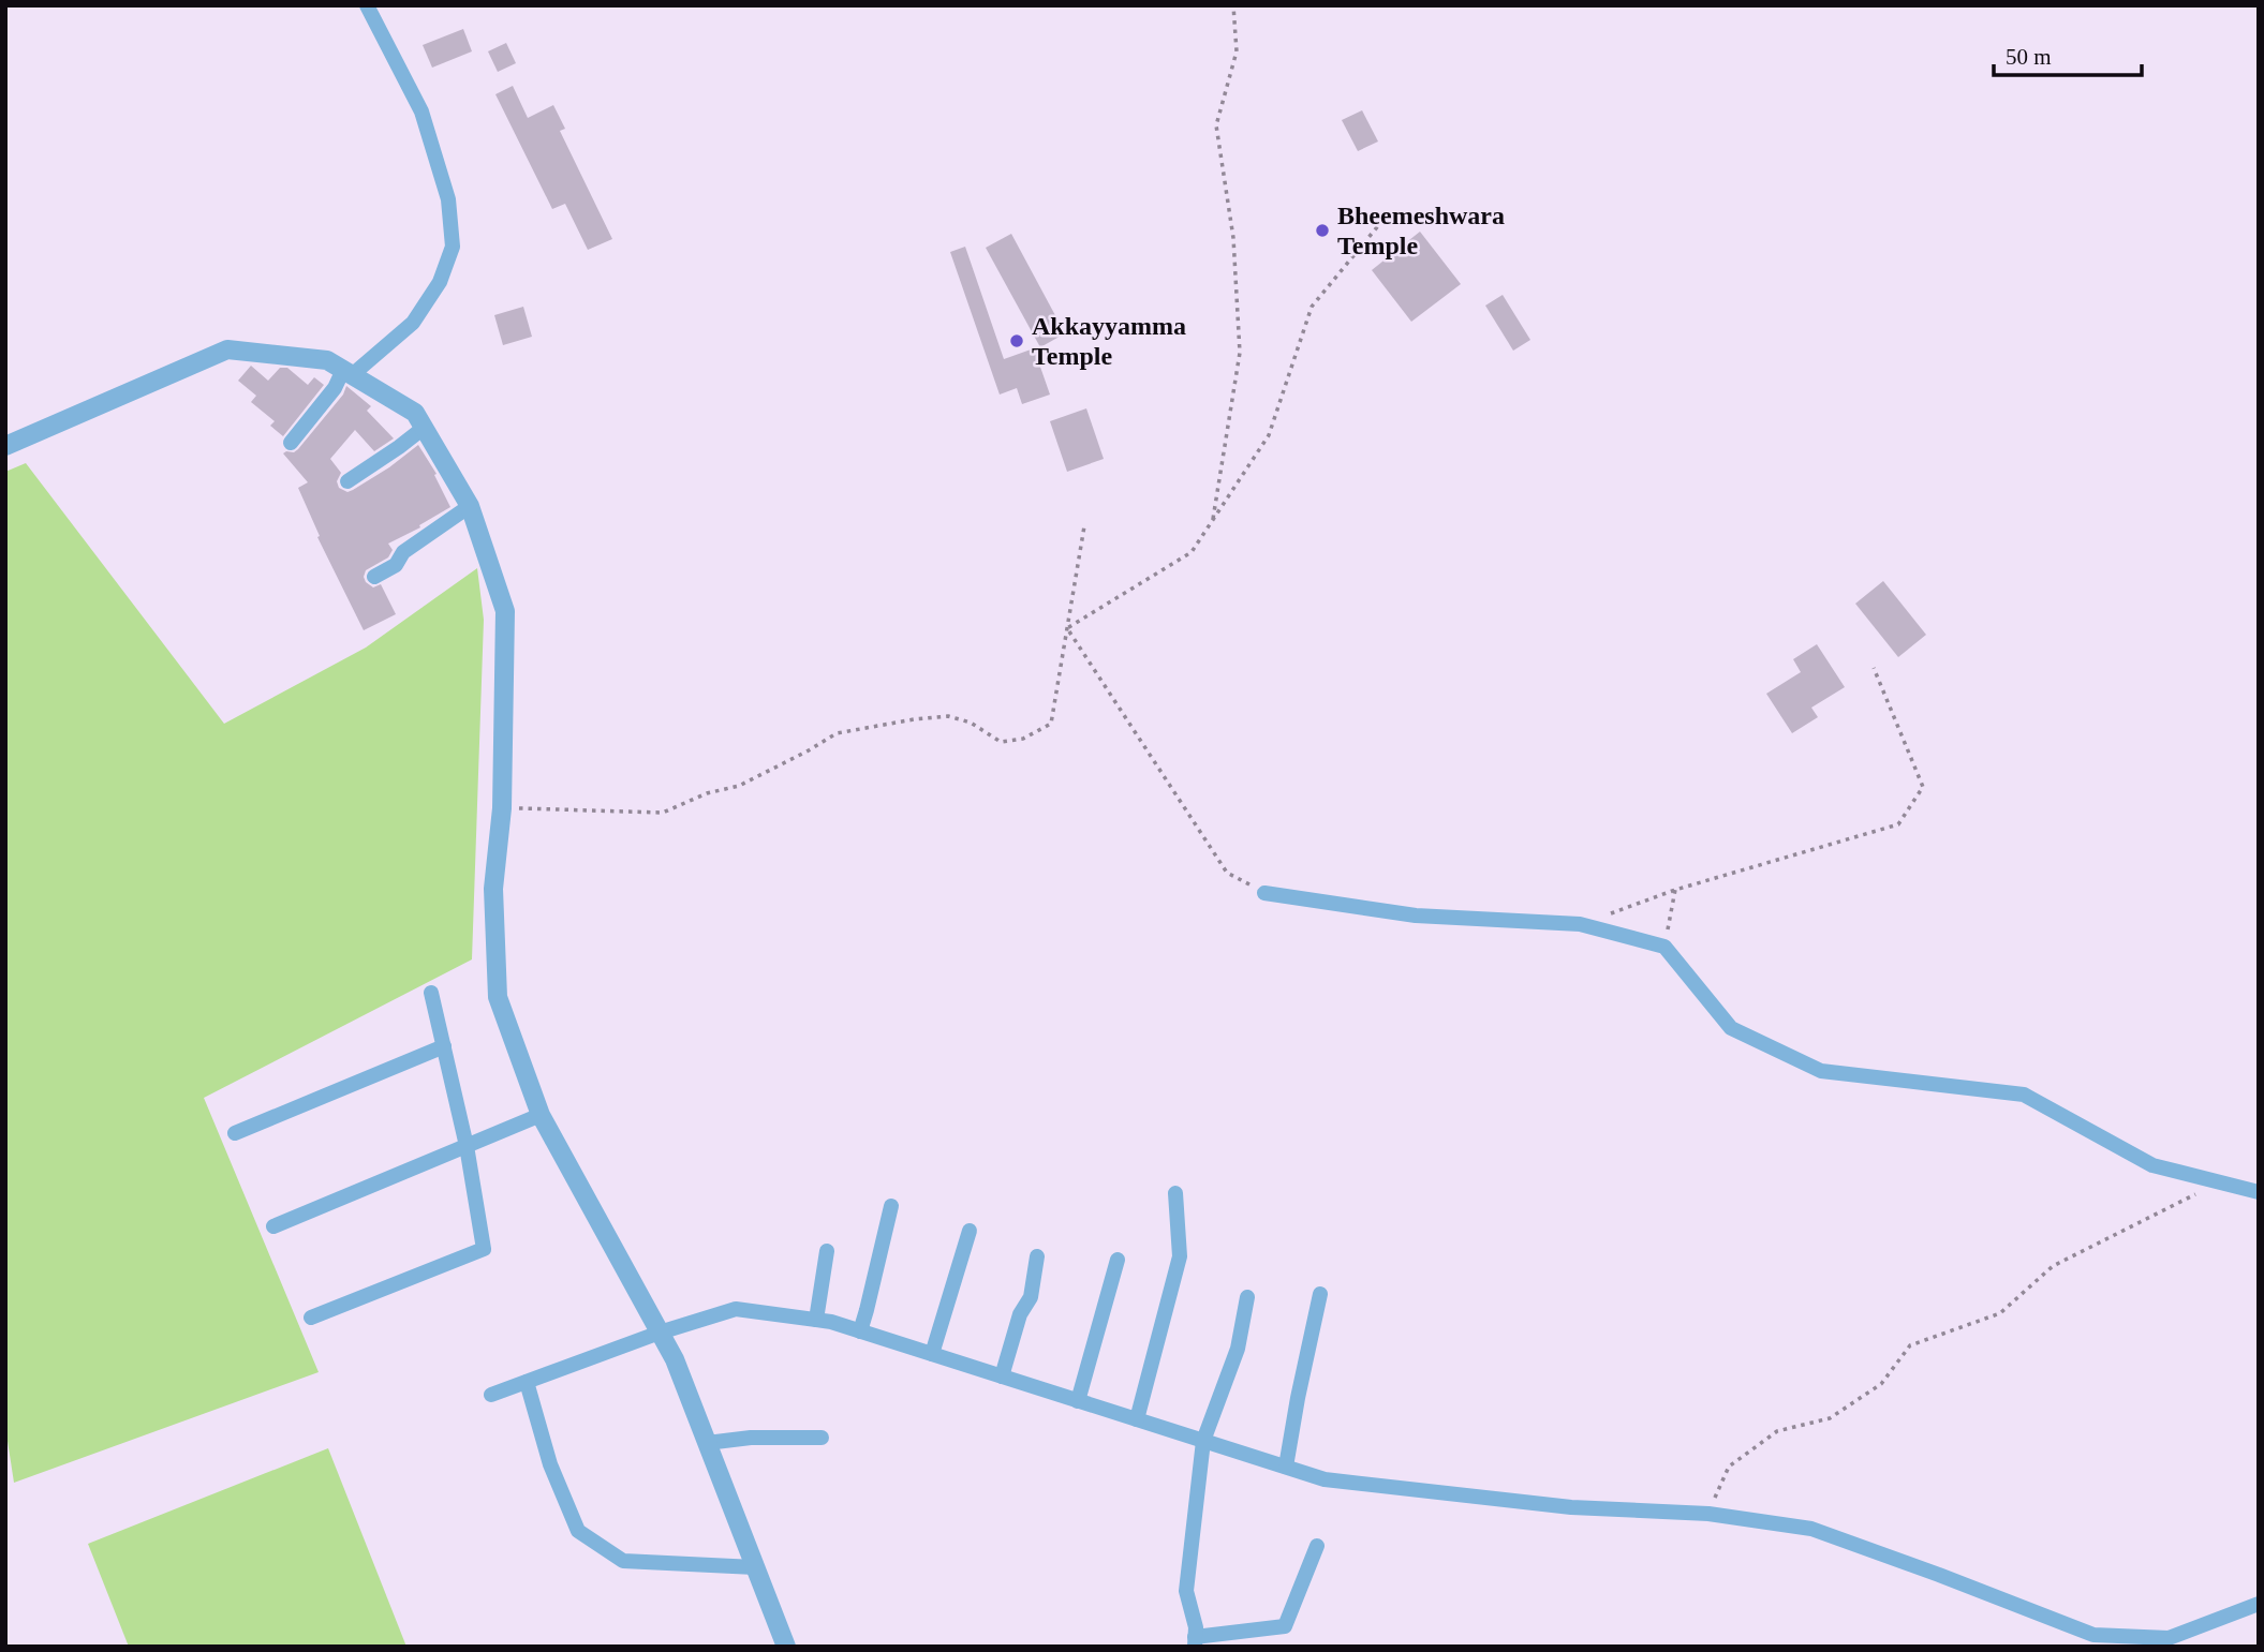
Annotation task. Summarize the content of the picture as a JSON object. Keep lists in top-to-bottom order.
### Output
{
  "places": ["Bheemeshwara Temple", "Akkayyamma Temple"],
  "scale_bar": "50 m"
}
